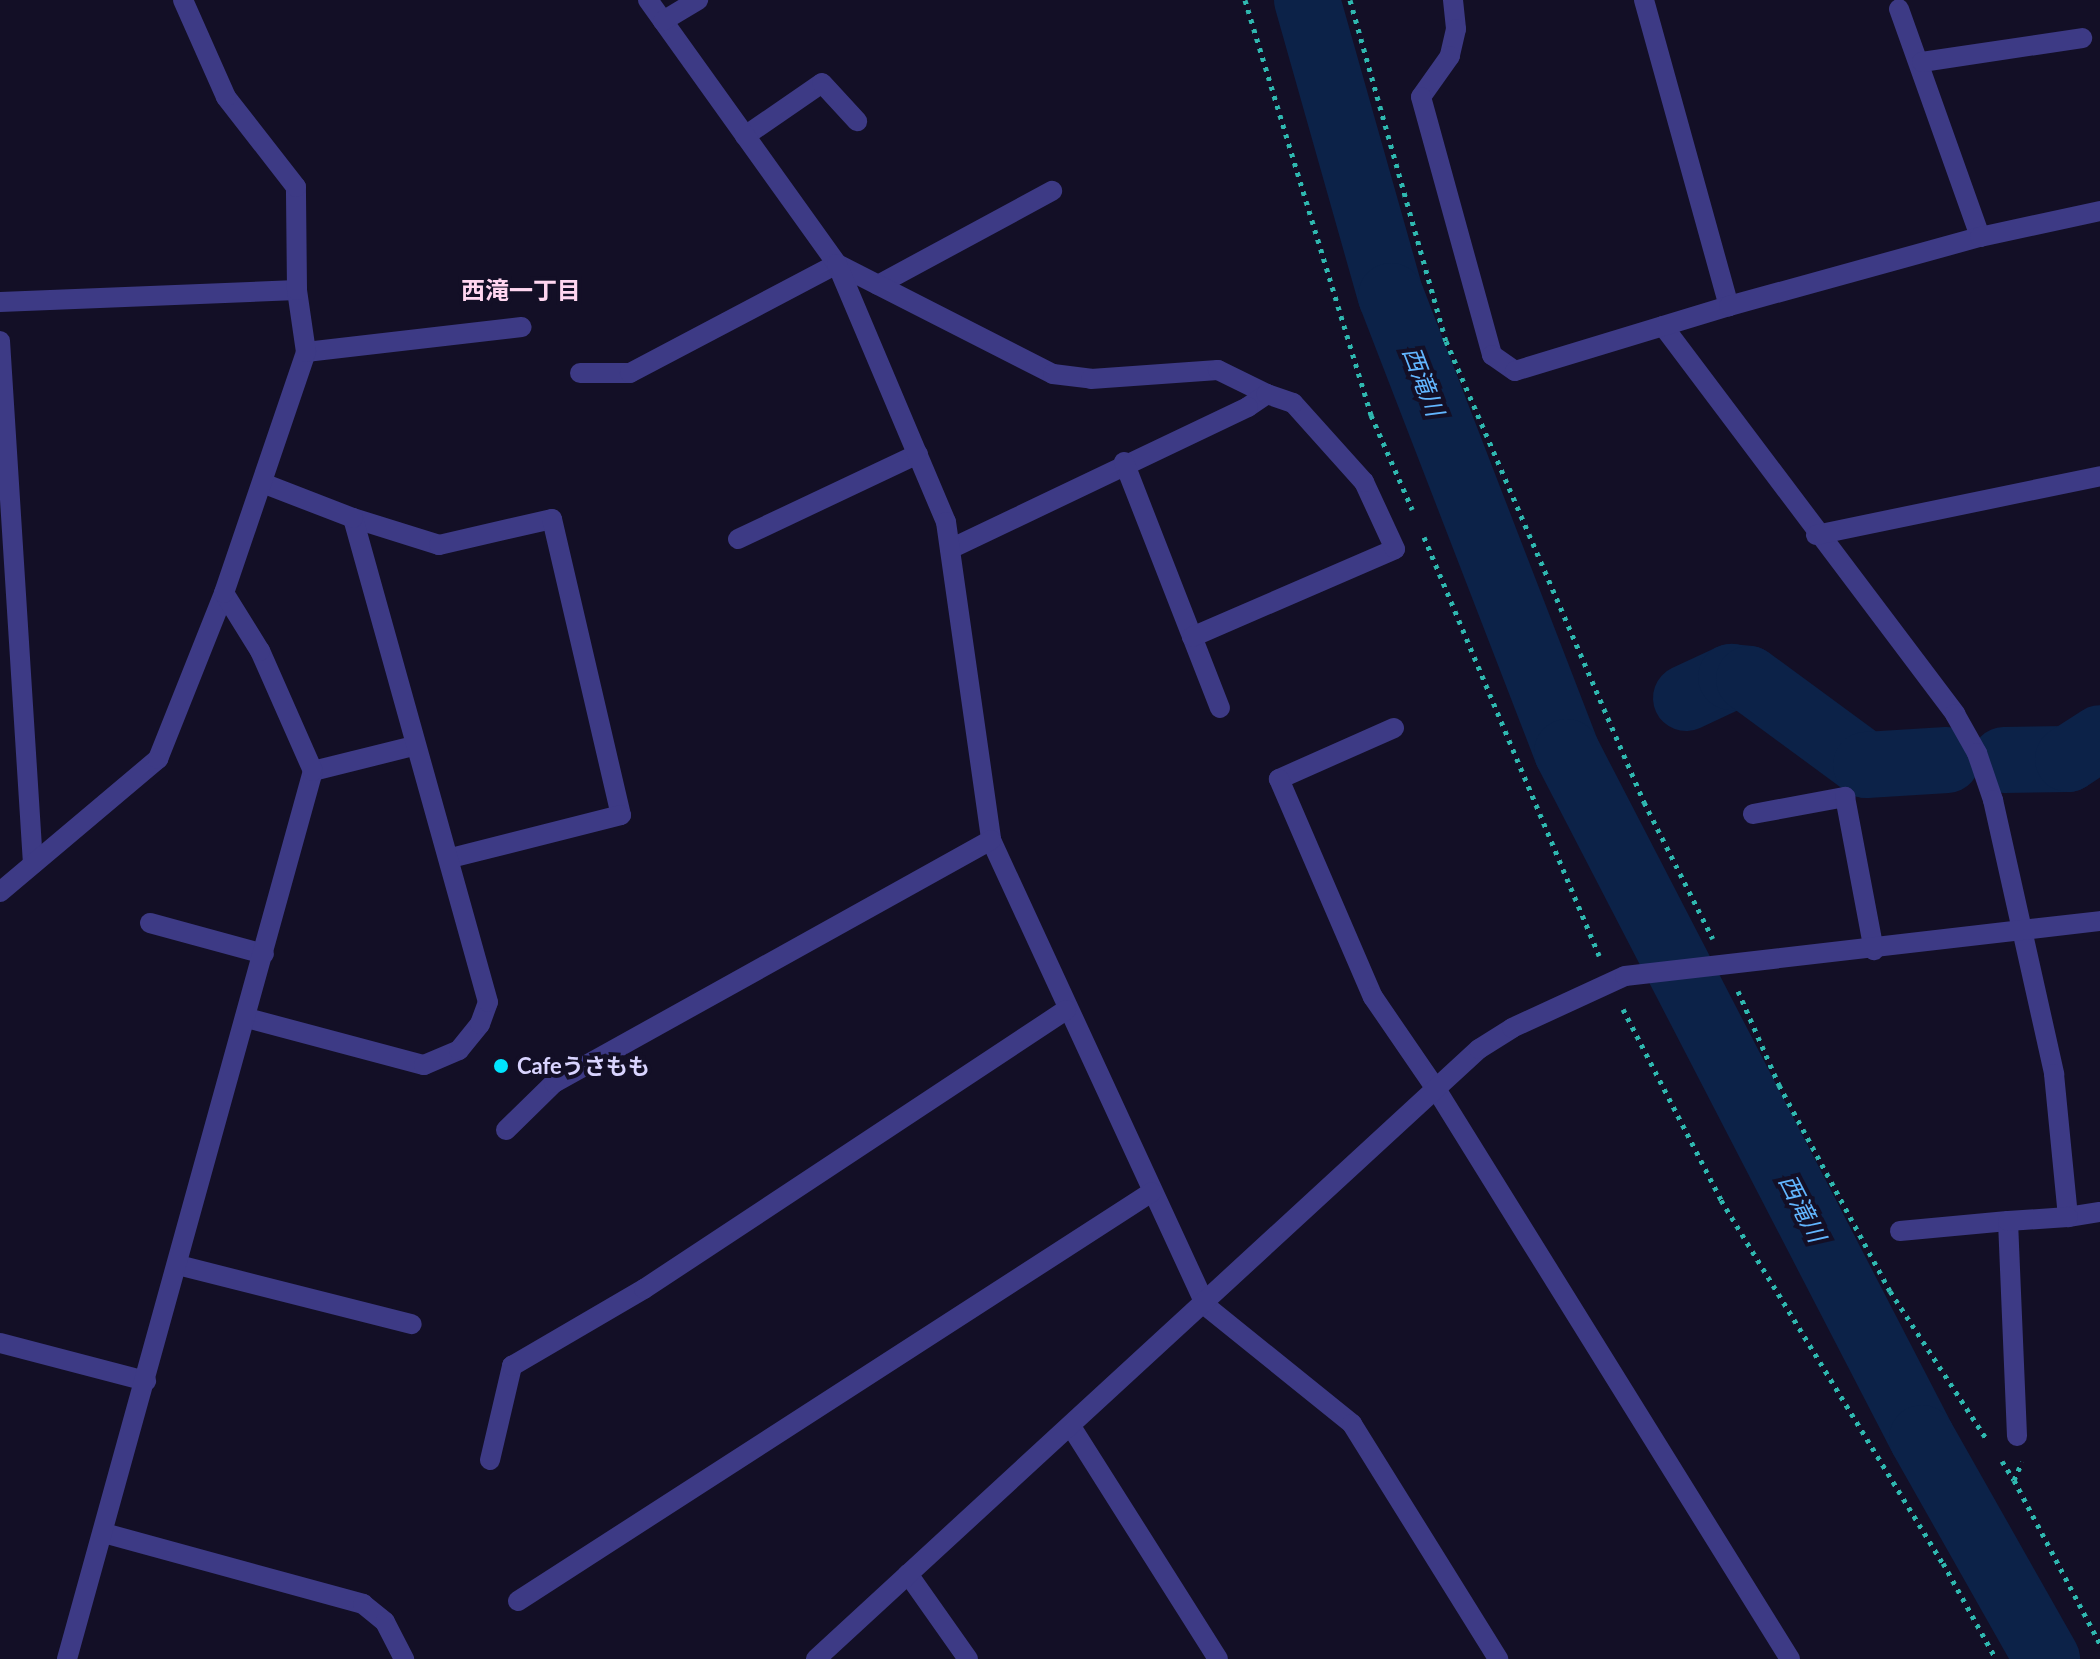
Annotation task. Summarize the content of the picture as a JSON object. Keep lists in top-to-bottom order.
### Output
{
  "districts": ["西滝一丁目"],
  "water": ["西滝川"],
  "places": ["Cafeうさもも"]
}
